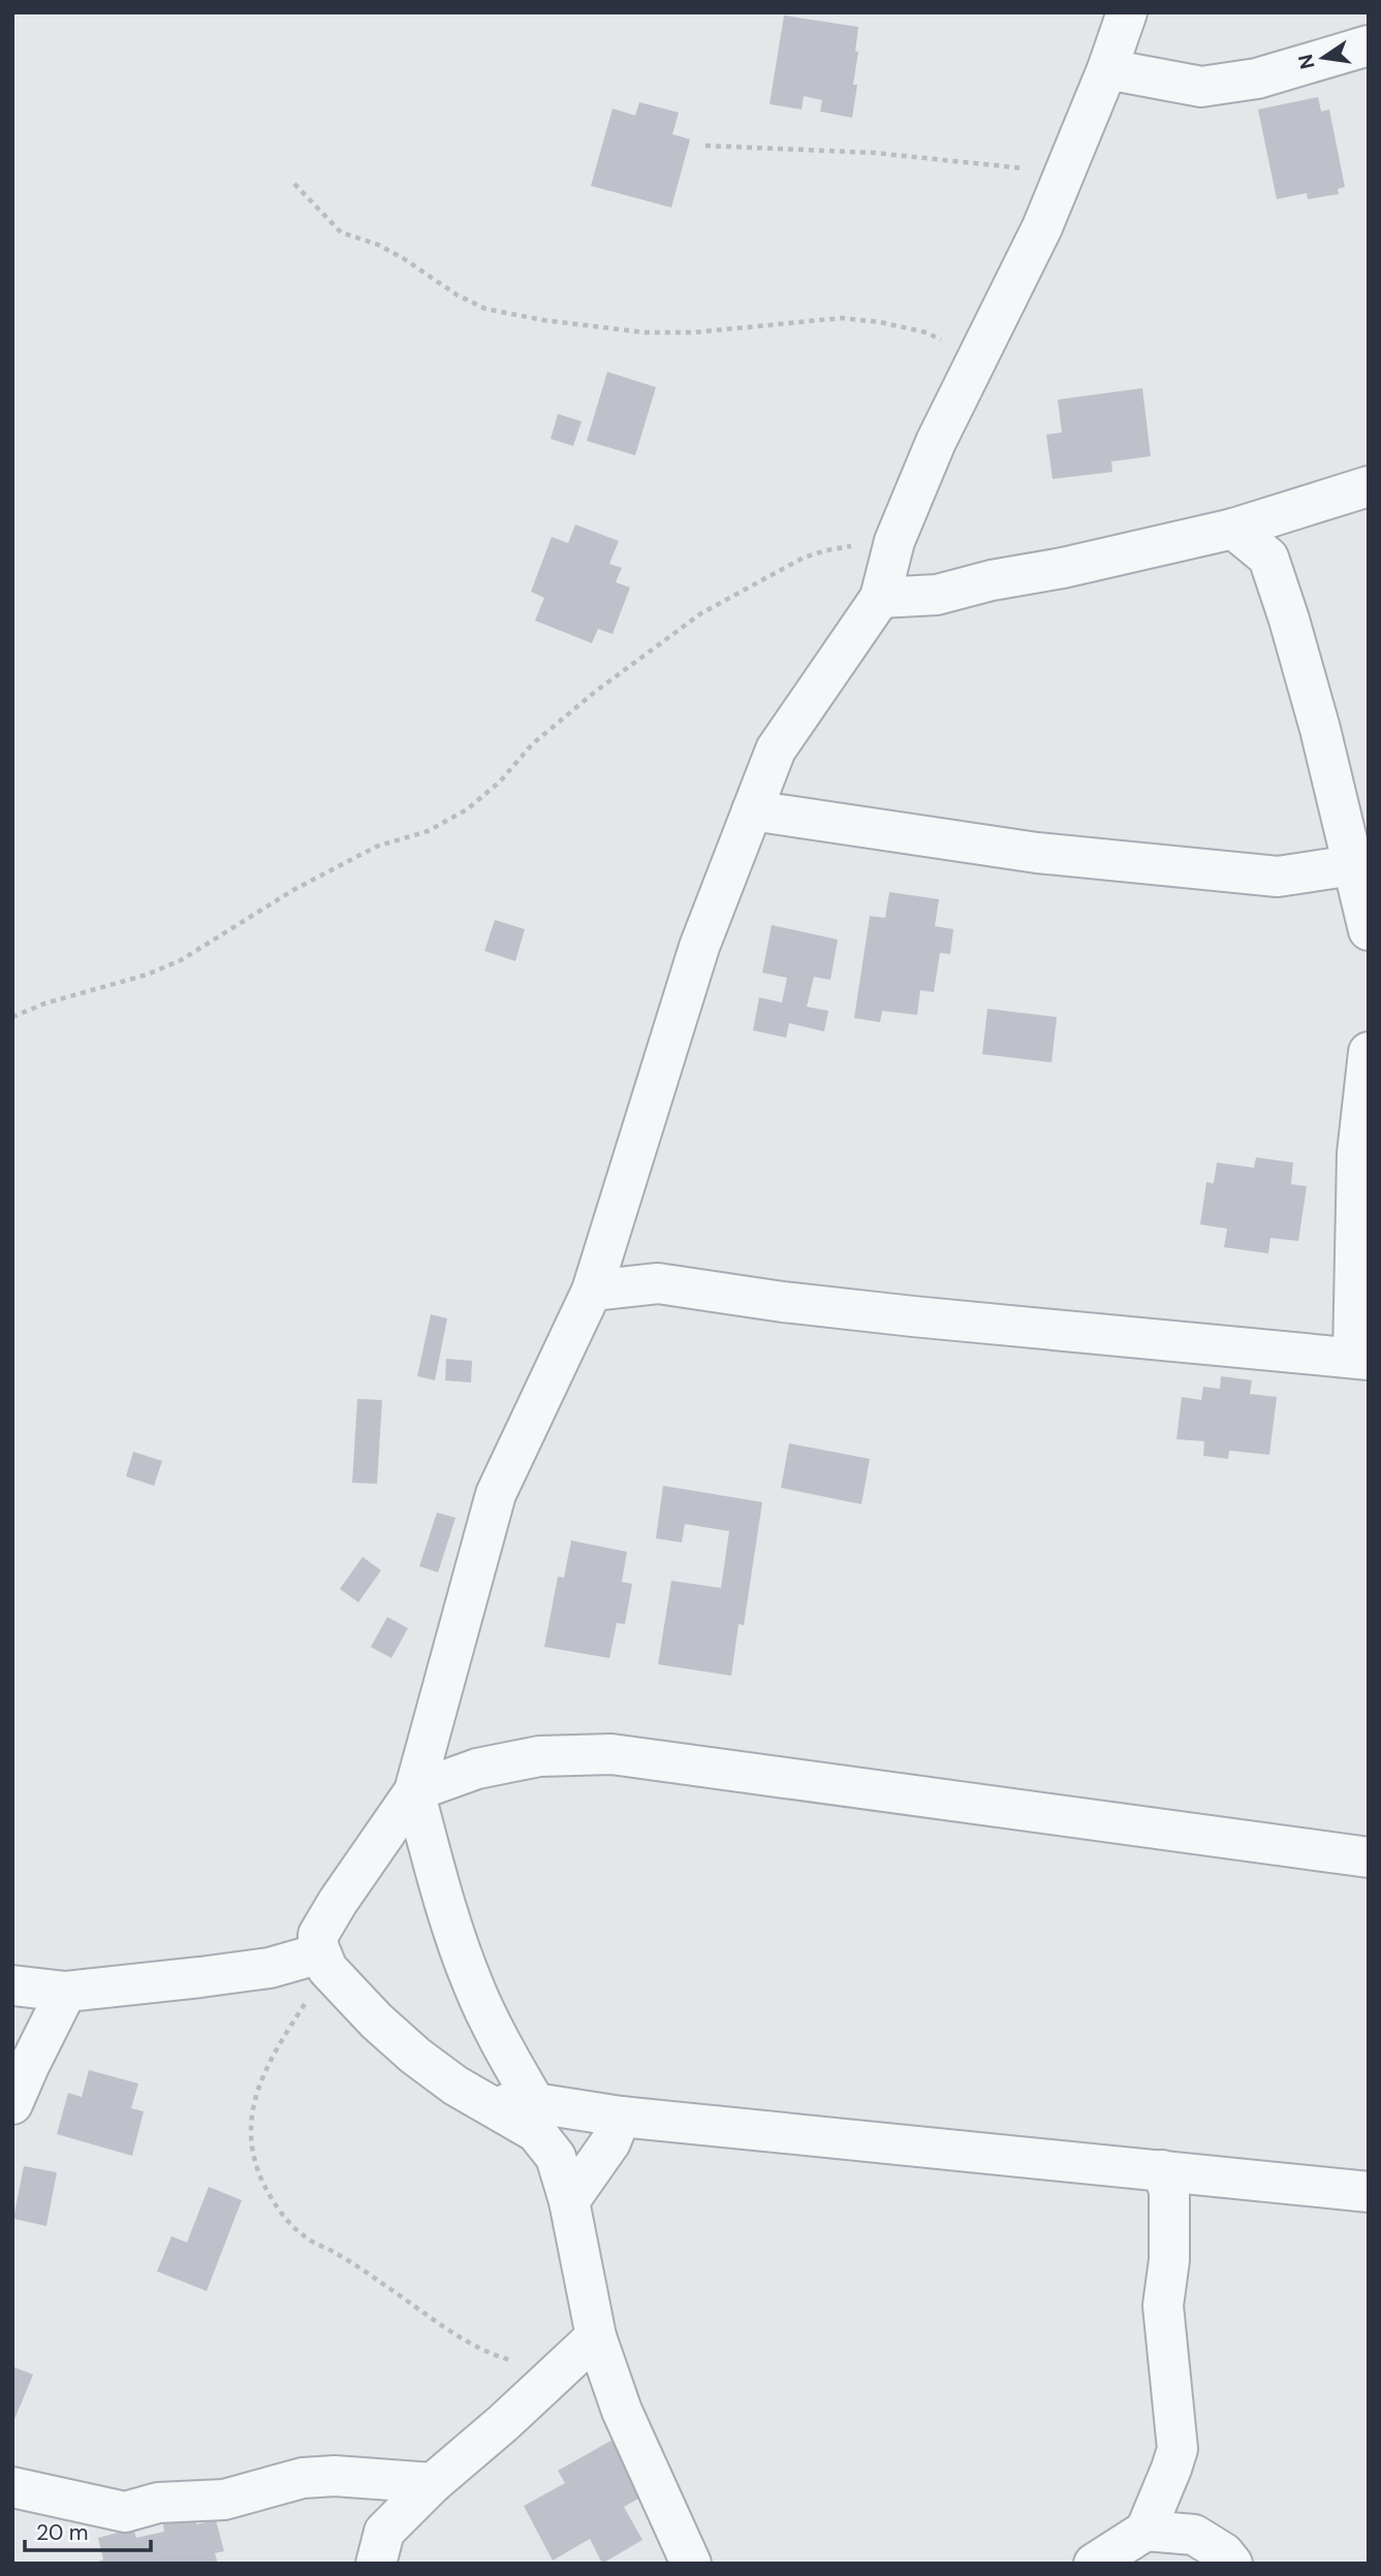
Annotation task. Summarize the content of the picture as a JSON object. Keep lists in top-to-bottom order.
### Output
{
  "scale_bar": "20 m",
  "north": "left"
}
